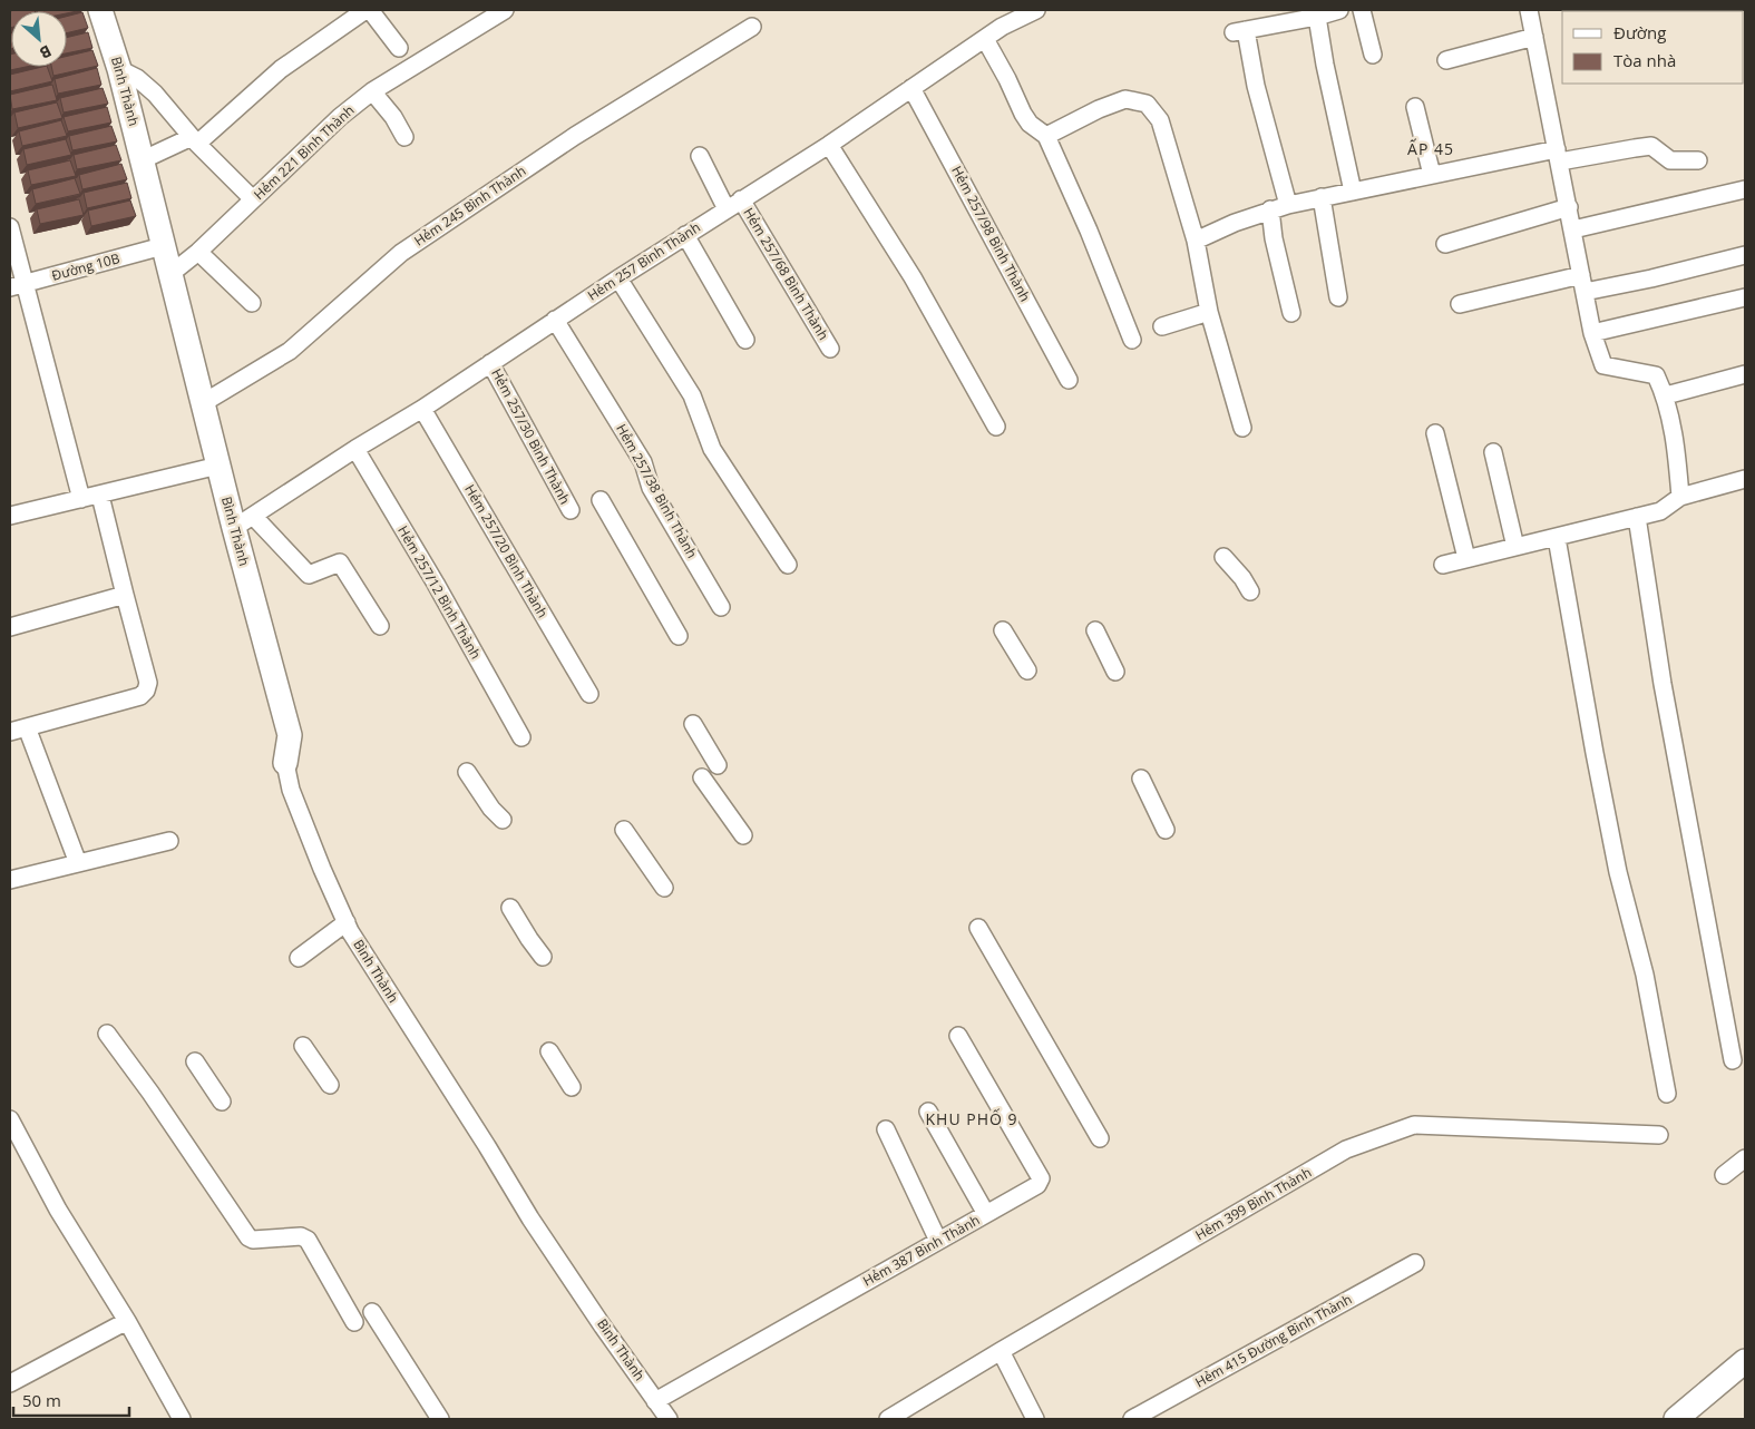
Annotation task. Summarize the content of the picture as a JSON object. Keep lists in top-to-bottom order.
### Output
{
  "streets": {
    "street": [
      "Bình Thành",
      "Hẻm 221 Bình Thành",
      "Hẻm 245 Bình Thành",
      "Hẻm 257/98 Bình Thành",
      "Hẻm 257 Bình Thành",
      "Đường 10B",
      "Hẻm 257/68 Bình Thành",
      "Hẻm 257/30 Bình Thành",
      "Hẻm 257/38 Bình Thành",
      "Hẻm 257/20 Bình Thành",
      "Hẻm 257/12 Bình Thành",
      "Hẻm 399 Bình Thành",
      "Hẻm 387 Bình Thành",
      "Hẻm 415 Đường Bình Thành"
    ]
  },
  "crossings": [
    ["Bình Thành", "Hẻm 221 Bình Thành"],
    ["Bình Thành", "Hẻm 245 Bình Thành"],
    ["Bình Thành", "Hẻm 257 Bình Thành"],
    ["Bình Thành", "Đường 10B"],
    ["Bình Thành", "Hẻm 387 Bình Thành"],
    ["Hẻm 257/98 Bình Thành", "Hẻm 257 Bình Thành"],
    ["Hẻm 257 Bình Thành", "Hẻm 257/68 Bình Thành"],
    ["Hẻm 257 Bình Thành", "Hẻm 257/30 Bình Thành"],
    ["Hẻm 257 Bình Thành", "Hẻm 257/38 Bình Thành"],
    ["Hẻm 257 Bình Thành", "Hẻm 257/20 Bình Thành"],
    ["Hẻm 257 Bình Thành", "Hẻm 257/12 Bình Thành"]
  ],
  "districts": ["ẤP 45", "KHU PHỐ 9"],
  "legend": ["Đường", "Tòa nhà"],
  "scale_bar": "50 m",
  "north": "bottom right"
}
